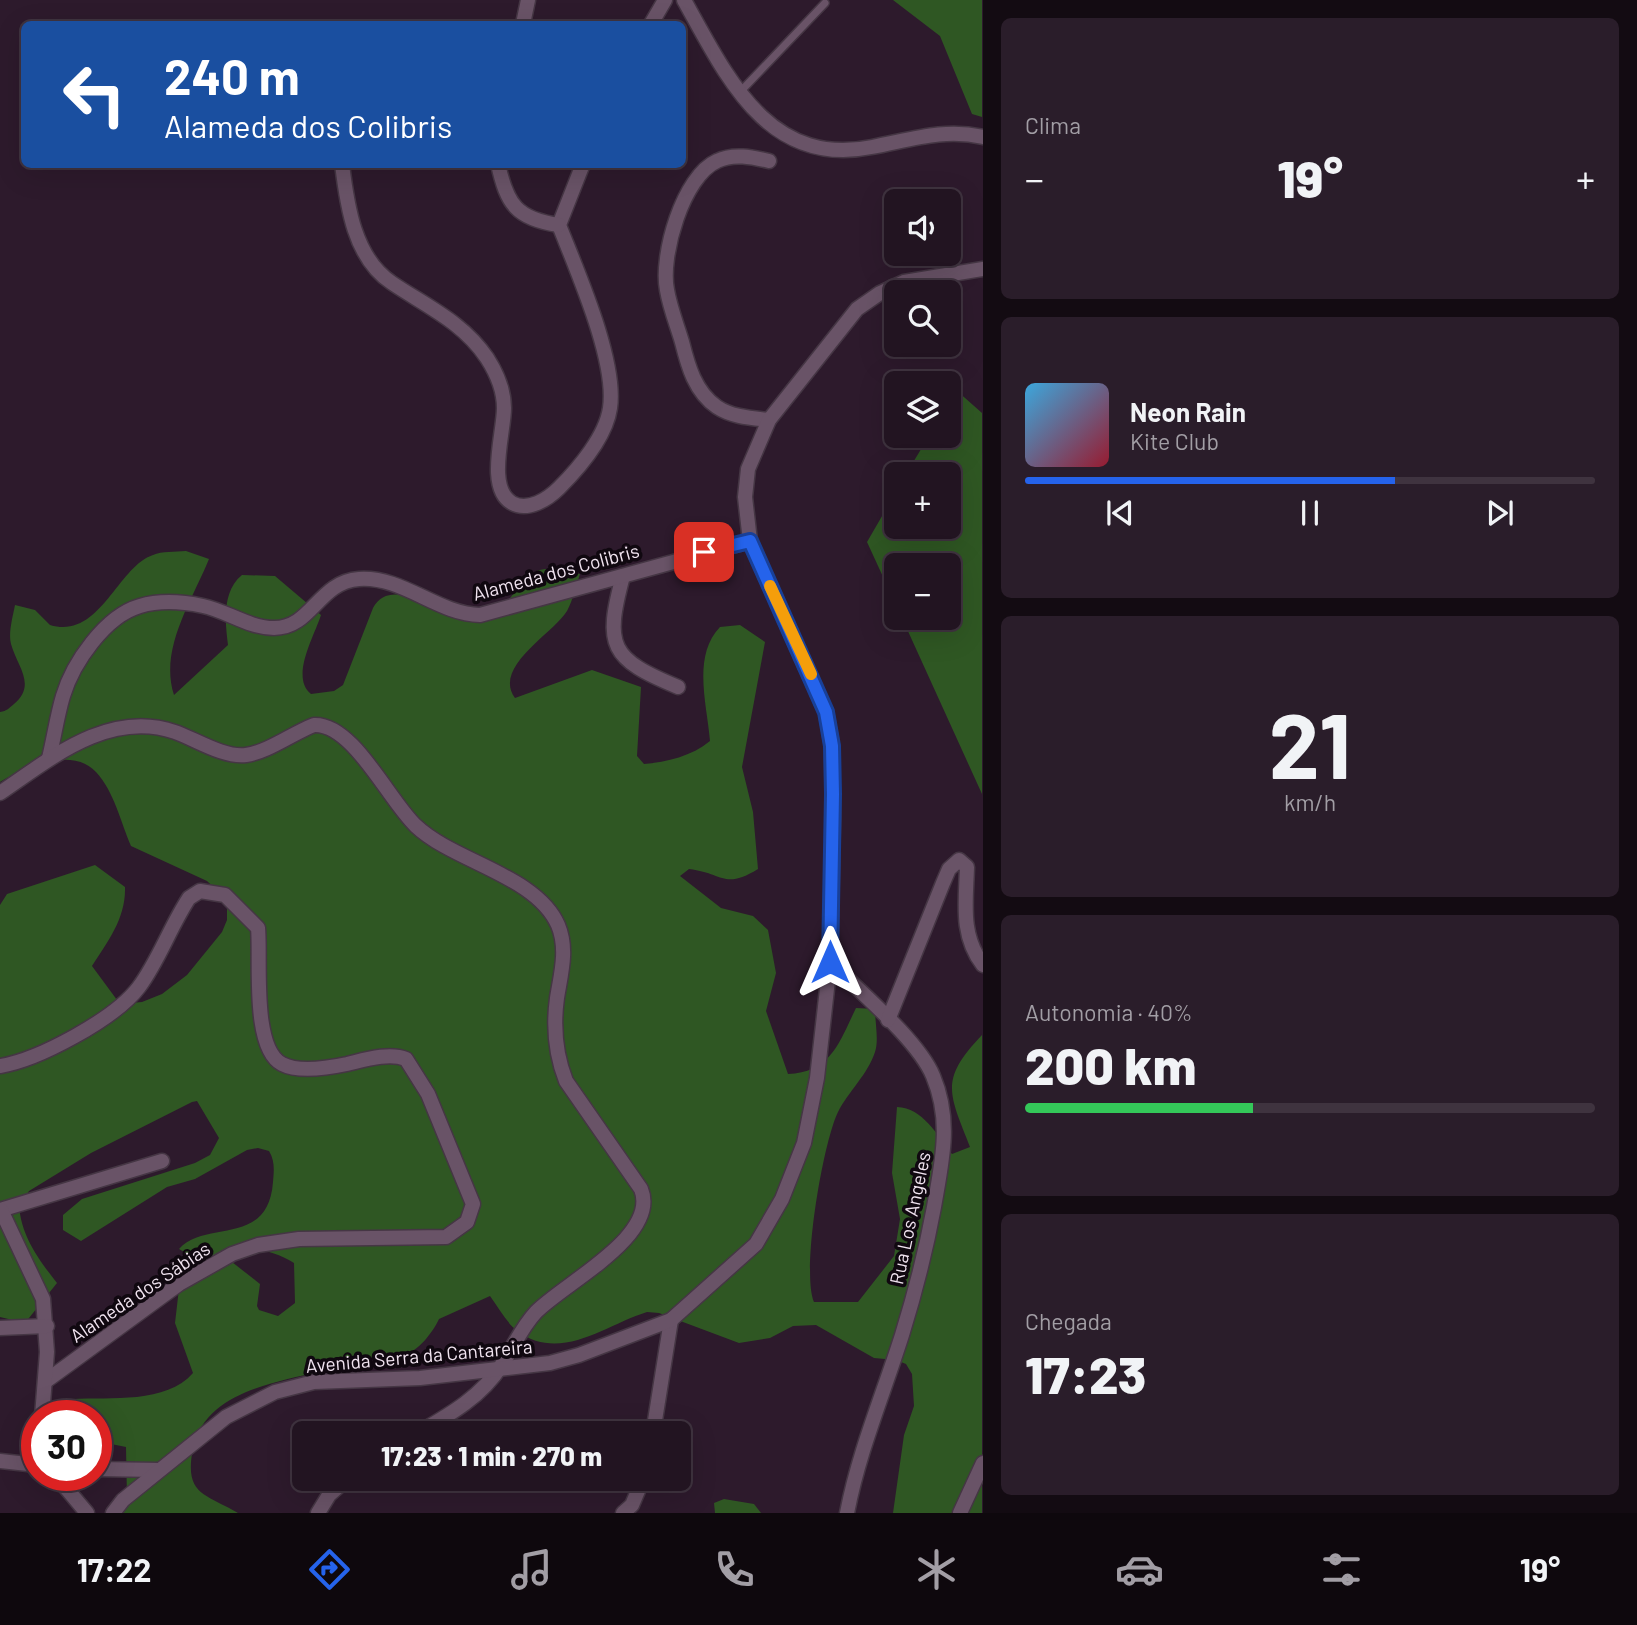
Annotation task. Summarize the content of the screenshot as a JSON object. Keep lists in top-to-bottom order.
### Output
{
  "streets": {
    "street": [
      "Alameda dos Colibris",
      "Rua Los Angeles",
      "Alameda dos Sábias",
      "Avenida Serra da Cantareira"
    ]
  },
  "crossings": [
    ["Alameda dos Colibris", "Avenida Serra da Cantareira"],
    ["Rua Los Angeles", "Avenida Serra da Cantareira"]
  ],
  "page": {
    "tile": [
      "Clima",
      ["21", "km/h"],
      ["Autonomia · 40%", "200 km"],
      ["Chegada", "17:23"]
    ],
    "turn": ["240 m", "Alameda dos Colibris"],
    "heat": ["−", "19°", "+"],
    "map_buttons": ["+", "−"],
    "song": ["Neon Rain", "Kite Club"],
    "limit": "30",
    "trip": "17:23 · 1 min · 270 m",
    "tabs": ["17:22", "19°"]
  }
}
